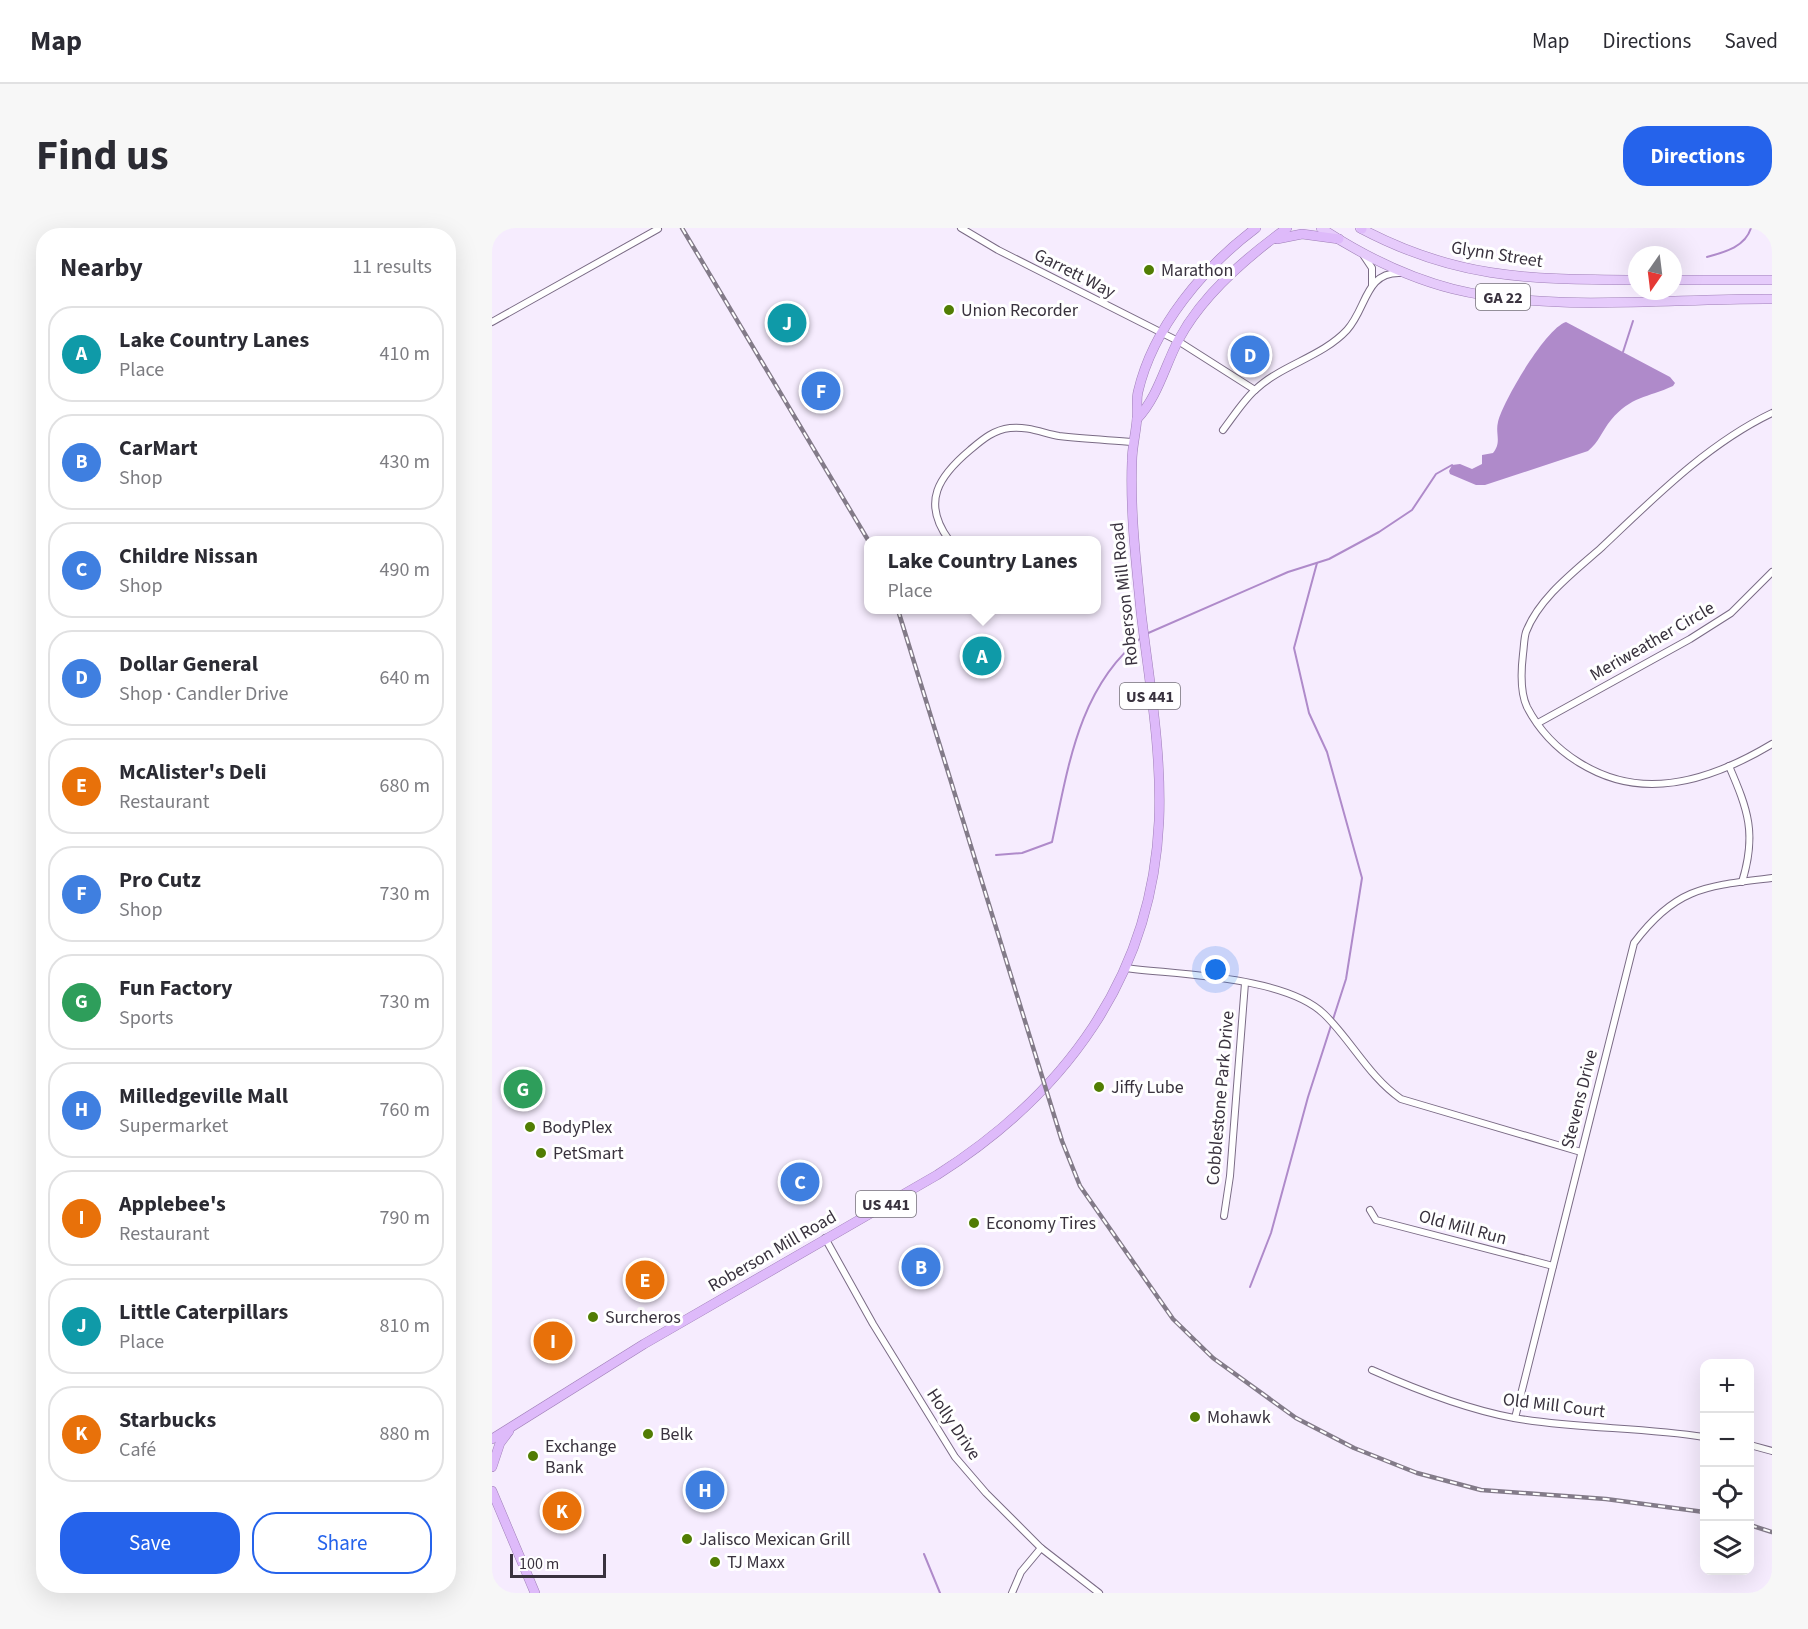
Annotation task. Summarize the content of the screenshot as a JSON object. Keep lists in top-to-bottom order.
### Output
{
  "streets": {
    "highway": ["Roberson Mill Road", "US 441"],
    "main road": ["Glynn Street", "GA 22"],
    "street": [
      "Garrett Way",
      "Meriweather Circle",
      "Cobblestone Park Drive",
      "Stevens Drive",
      "Old Mill Run",
      "Old Mill Court",
      "Holly Drive"
    ]
  },
  "crossings": [
    ["Garrett Way", "Roberson Mill Road"],
    ["Roberson Mill Road", "US 441"],
    ["Roberson Mill Road", "Holly Drive"],
    ["Stevens Drive", "Old Mill Run"],
    ["Stevens Drive", "Old Mill Court"]
  ],
  "places": [
    "Marathon",
    "Union Recorder",
    "Jiffy Lube",
    "BodyPlex",
    "PetSmart",
    "Economy Tires",
    "Surcheros",
    "Mohawk",
    "Belk",
    "Exchange Bank",
    "Jalisco Mexican Grill",
    "TJ Maxx"
  ],
  "scale_bar": "100 m",
  "north": "bottom",
  "page": {
    "header": "Map",
    "nav": ["Map", "Directions", "Saved"],
    "title": "Find us",
    "buttons": [
      "Directions",
      ["Save", "Share"]
    ],
    "heading": ["Nearby", "11 results"],
    "pins": [
      "J",
      "D",
      "F",
      "A",
      "G",
      "C",
      "B",
      "E",
      "I",
      "H",
      "K"
    ],
    "list": [
      {
        "mark": "A",
        "name": "Lake Country Lanes",
        "note": "Place",
        "value": "410 m"
      },
      {
        "mark": "B",
        "name": "CarMart",
        "note": "Shop",
        "value": "430 m"
      },
      {
        "mark": "C",
        "name": "Childre Nissan",
        "note": "Shop",
        "value": "490 m"
      },
      {
        "mark": "D",
        "name": "Dollar General",
        "note": "Shop · Candler Drive",
        "value": "640 m"
      },
      {
        "mark": "E",
        "name": "McAlister's Deli",
        "note": "Restaurant",
        "value": "680 m"
      },
      {
        "mark": "F",
        "name": "Pro Cutz",
        "note": "Shop",
        "value": "730 m"
      },
      {
        "mark": "G",
        "name": "Fun Factory",
        "note": "Sports",
        "value": "730 m"
      },
      {
        "mark": "H",
        "name": "Milledgeville Mall",
        "note": "Supermarket",
        "value": "760 m"
      },
      {
        "mark": "I",
        "name": "Applebee's",
        "note": "Restaurant",
        "value": "790 m"
      },
      {
        "mark": "J",
        "name": "Little Caterpillars",
        "note": "Place",
        "value": "810 m"
      },
      {
        "mark": "K",
        "name": "Starbucks",
        "note": "Café",
        "value": "880 m"
      }
    ],
    "popup": ["Lake Country Lanes", "Place"],
    "map_buttons": ["+", "−"],
    "scale": "100 m"
  }
}
